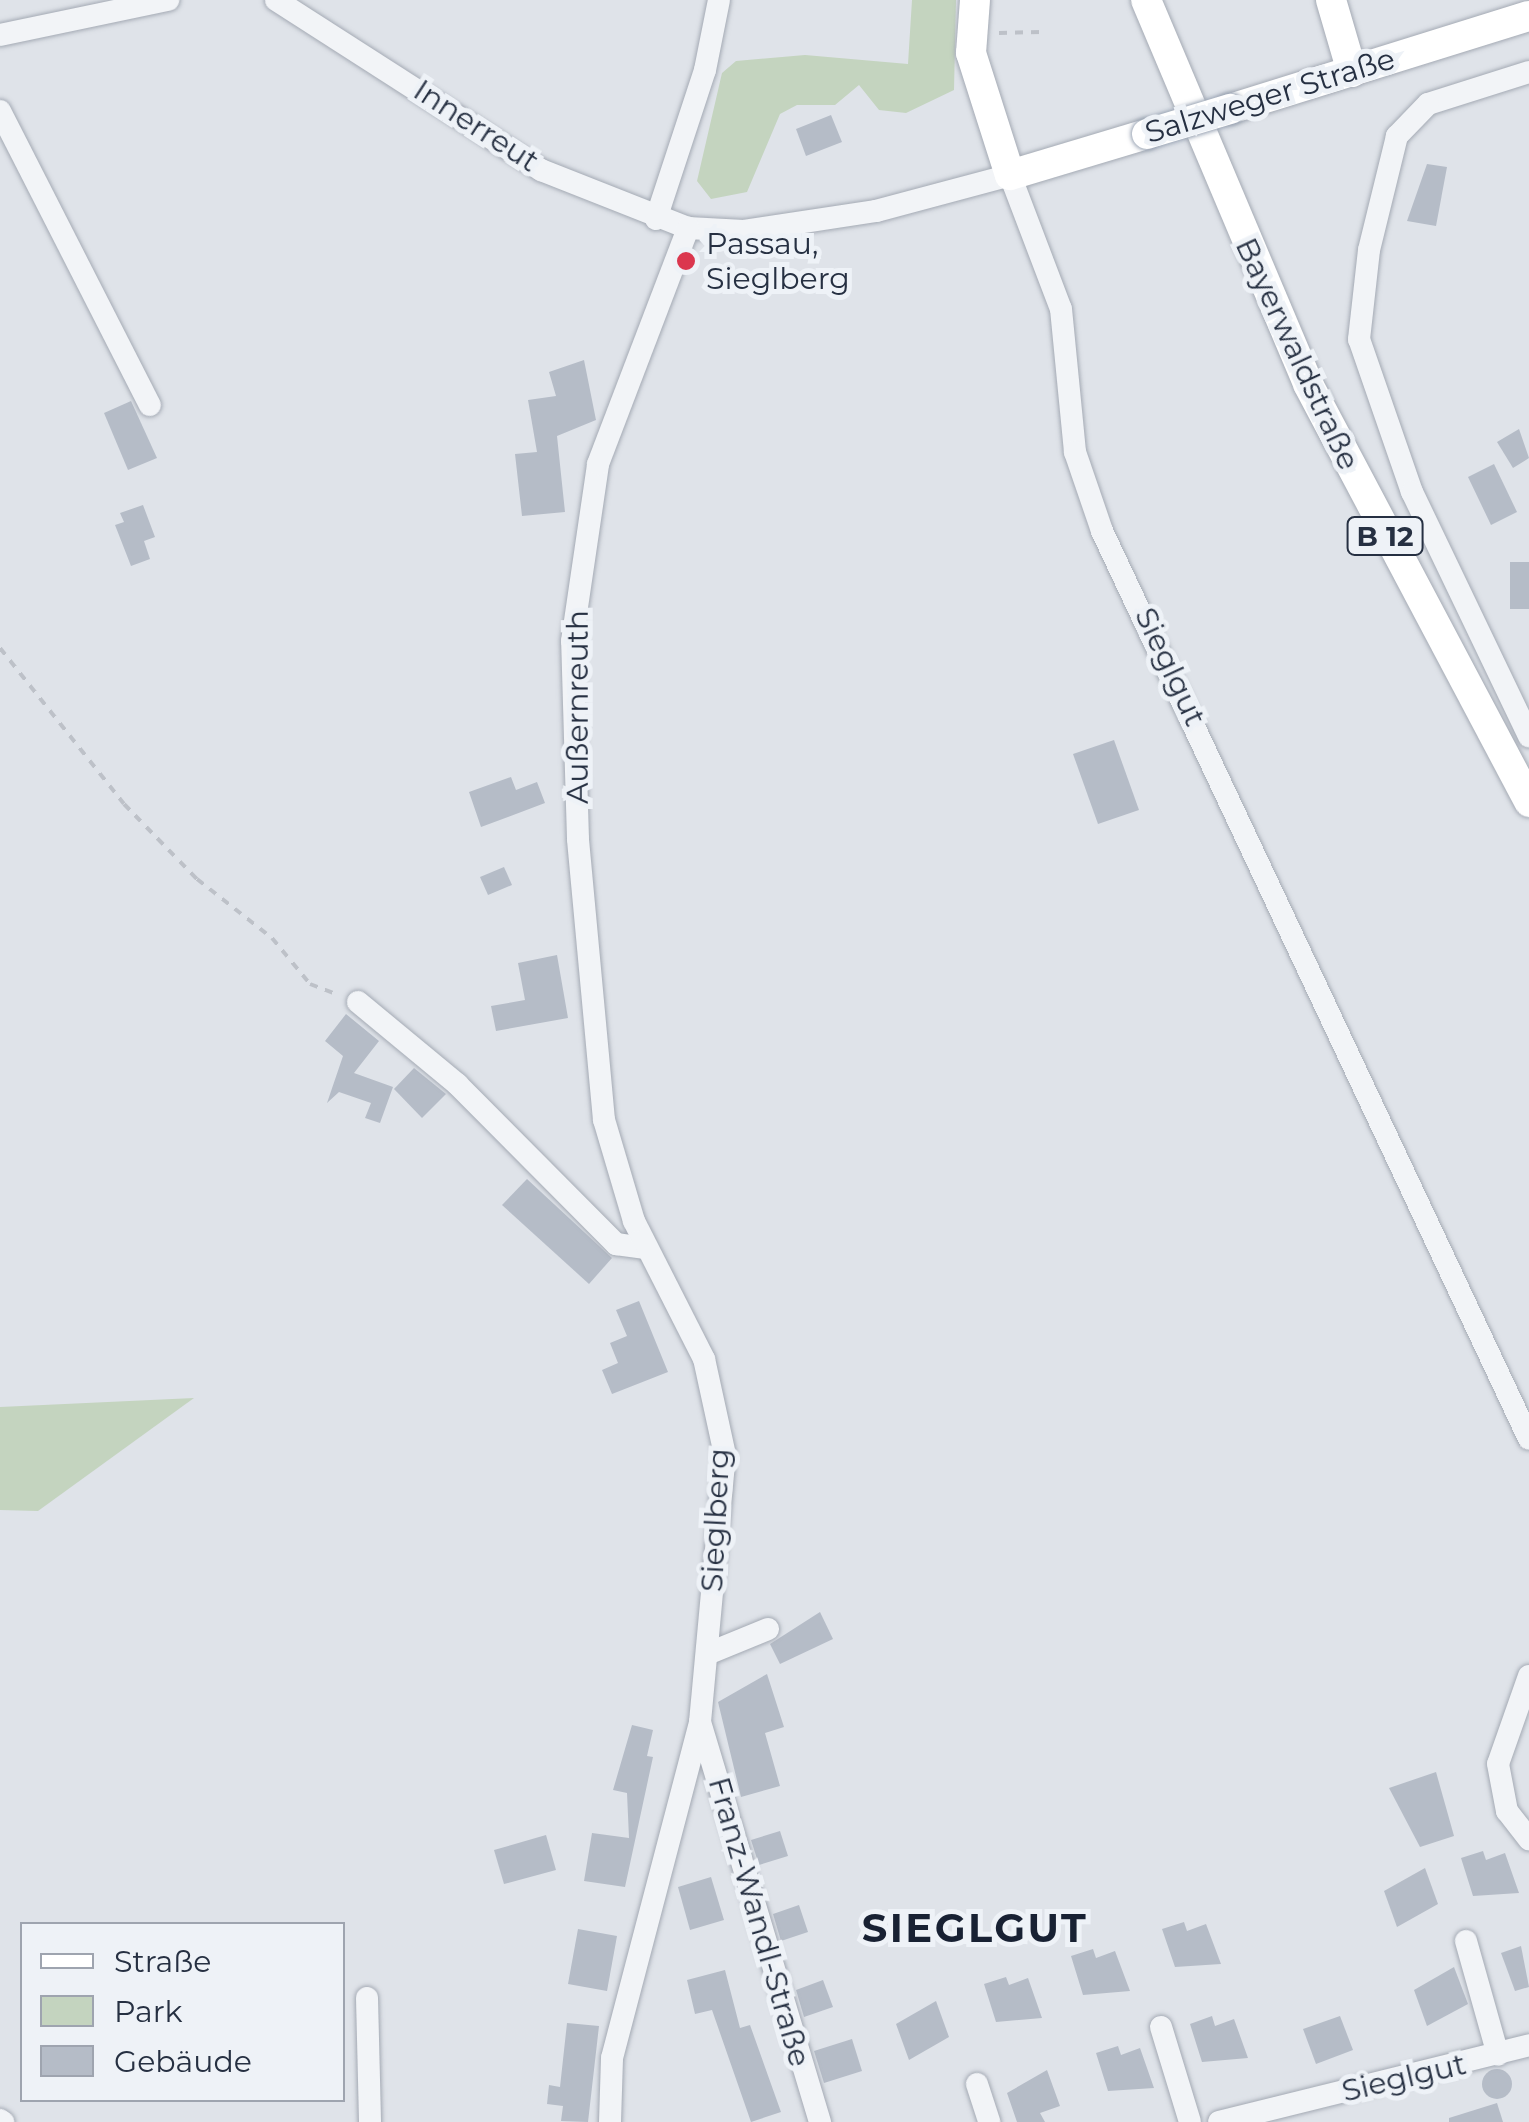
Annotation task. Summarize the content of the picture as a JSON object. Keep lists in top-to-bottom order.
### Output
{
  "streets": {
    "main road": ["Salzweger Straße", "Bayerwaldstraße", "B 12"],
    "street": [
      "Innerreut",
      "Sieglgut",
      "Außernreuth",
      "Sieglberg",
      "Franz-Wandl-Straße"
    ]
  },
  "crossings": [
    ["Salzweger Straße", "Sieglgut"],
    ["Innerreut", "Außernreuth"],
    ["Außernreuth", "Sieglberg"],
    ["Sieglberg", "Franz-Wandl-Straße"]
  ],
  "districts": ["SIEGLGUT"],
  "places": ["Passau, Sieglberg"],
  "legend": ["Straße", "Park", "Gebäude"]
}
